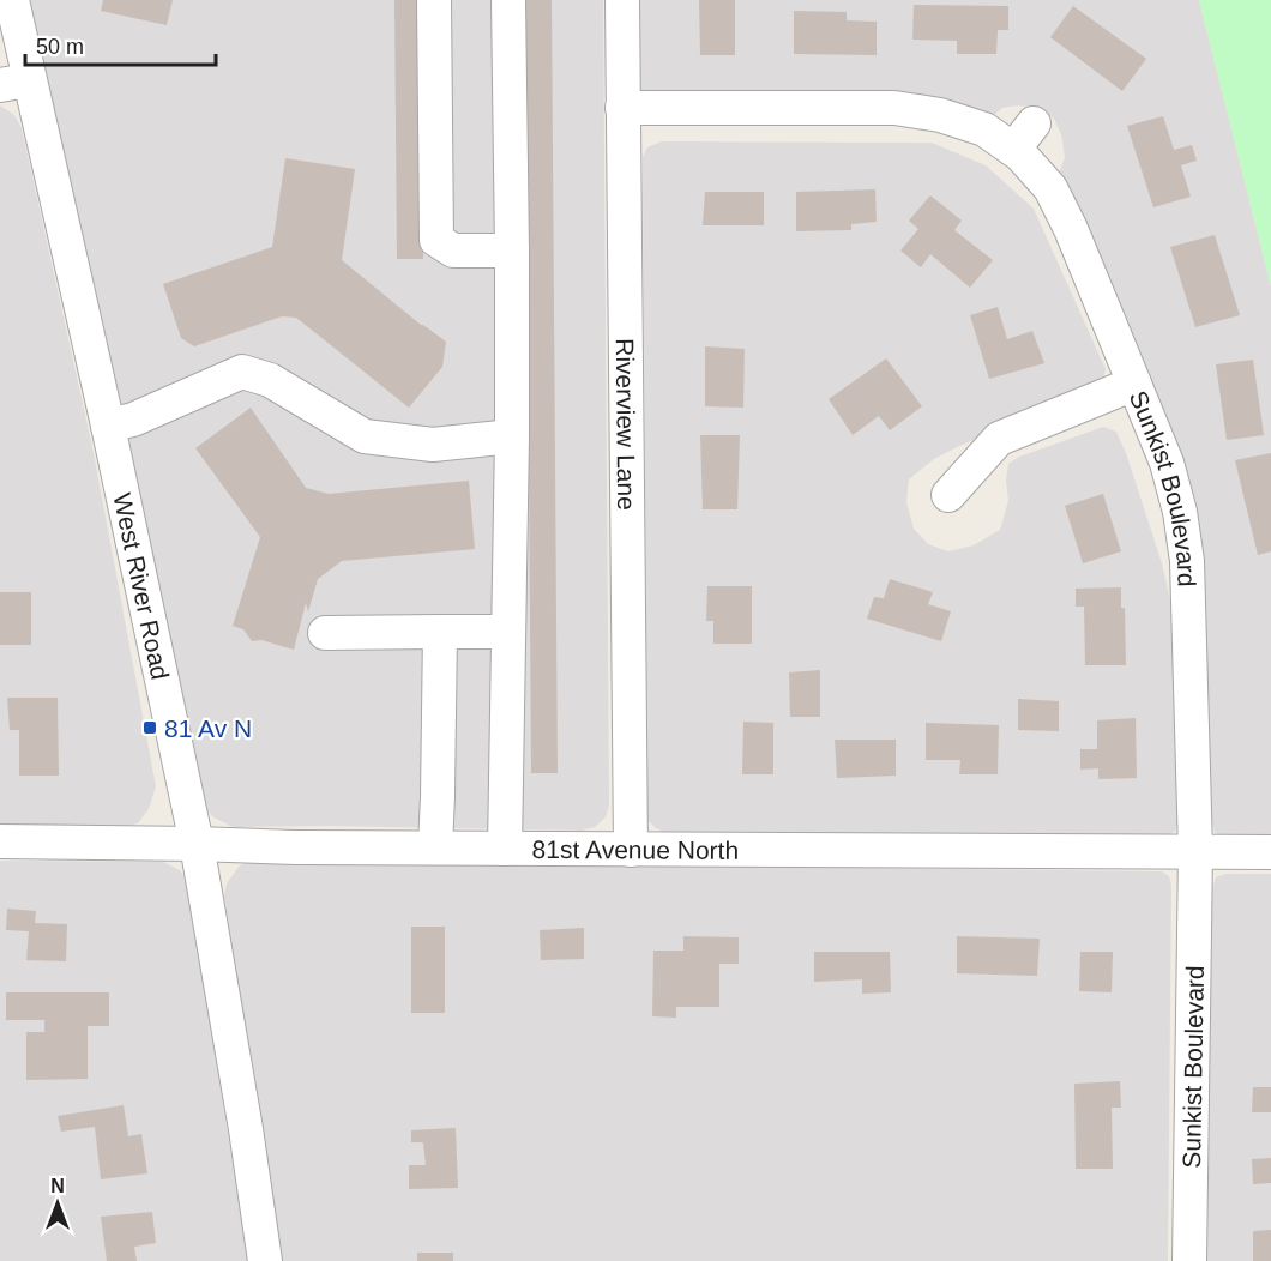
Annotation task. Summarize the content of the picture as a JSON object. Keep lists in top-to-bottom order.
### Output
{
  "streets": {
    "street": [
      "Riverview Lane",
      "Sunkist Boulevard",
      "West River Road",
      "81st Avenue North"
    ]
  },
  "crossings": [
    ["Riverview Lane", "Sunkist Boulevard"],
    ["Riverview Lane", "81st Avenue North"],
    ["Sunkist Boulevard", "81st Avenue North"],
    ["West River Road", "81st Avenue North"]
  ],
  "places": {
    "transit": ["81 Av N"]
  },
  "scale_bar": "50 m",
  "north": "top"
}
